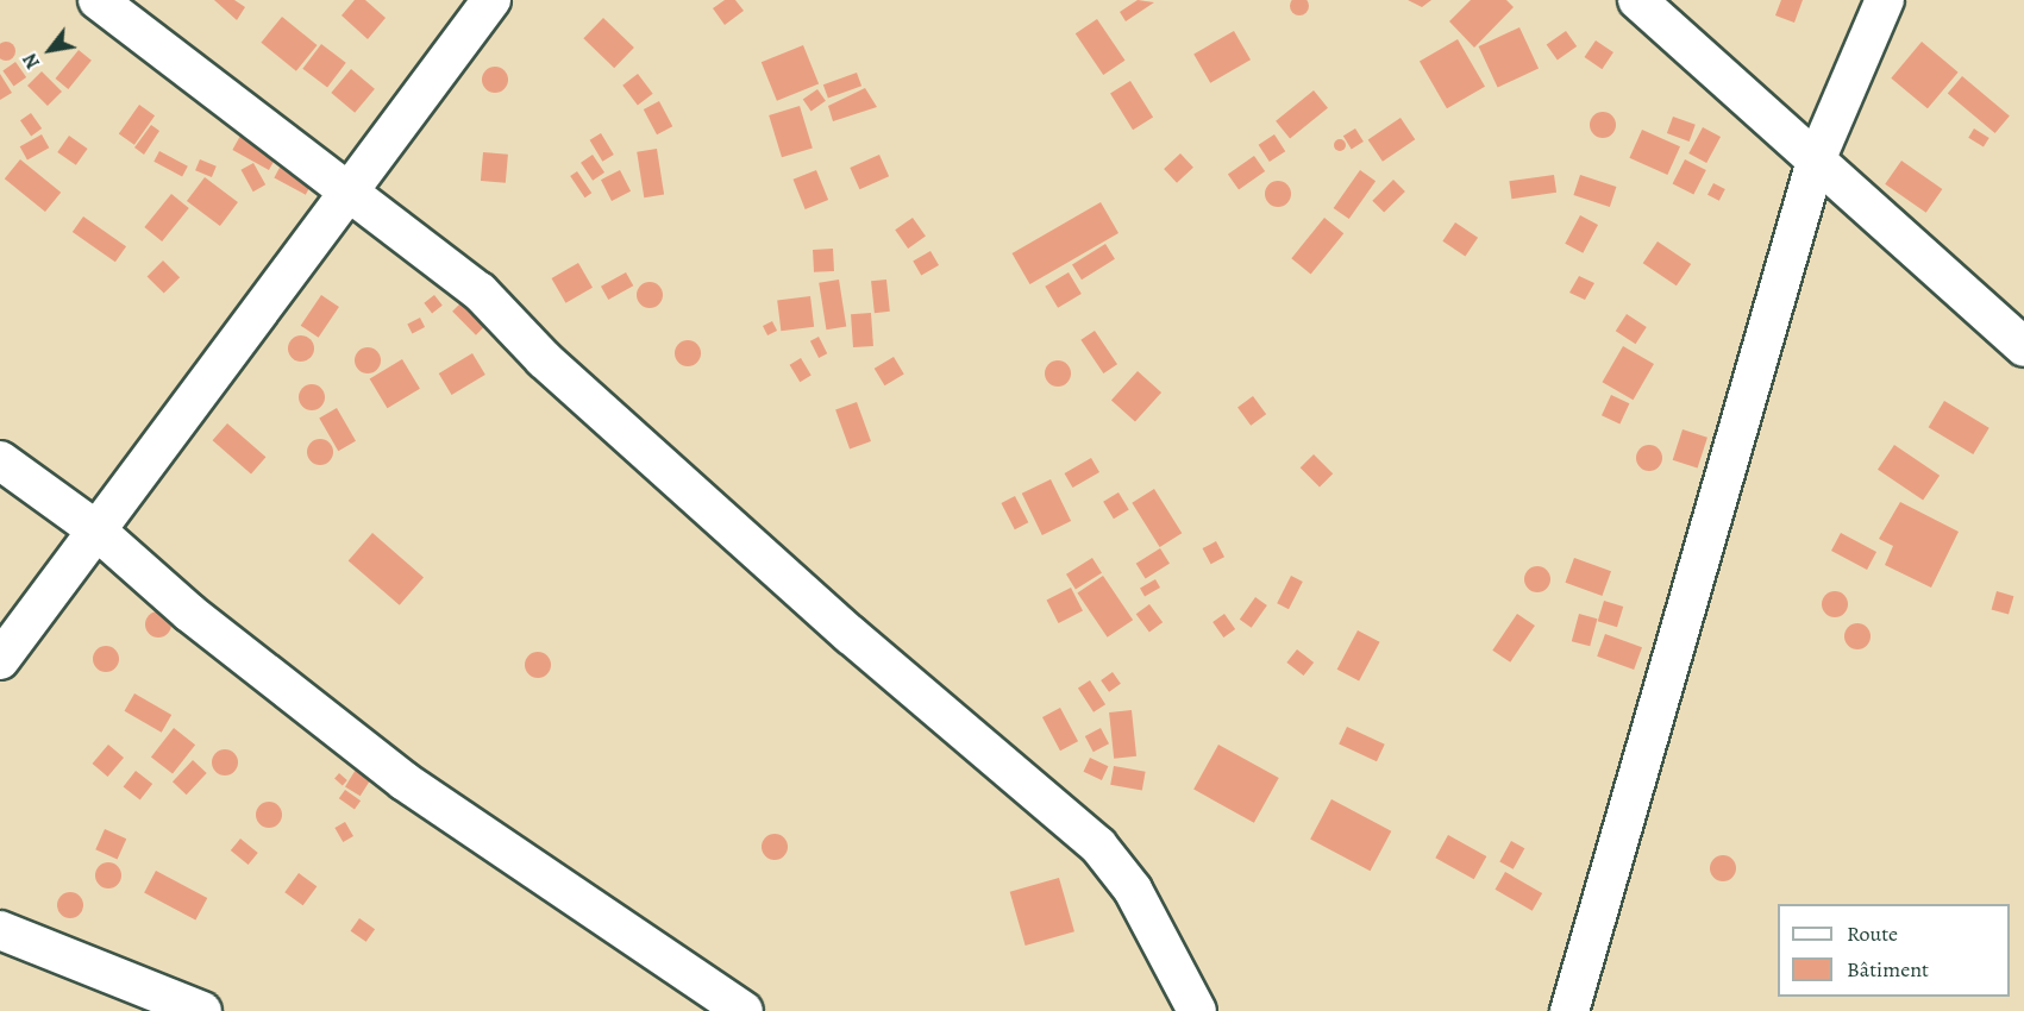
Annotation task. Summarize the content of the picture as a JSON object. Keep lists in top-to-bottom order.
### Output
{
  "legend": ["Route", "Bâtiment"],
  "north": "bottom left"
}
